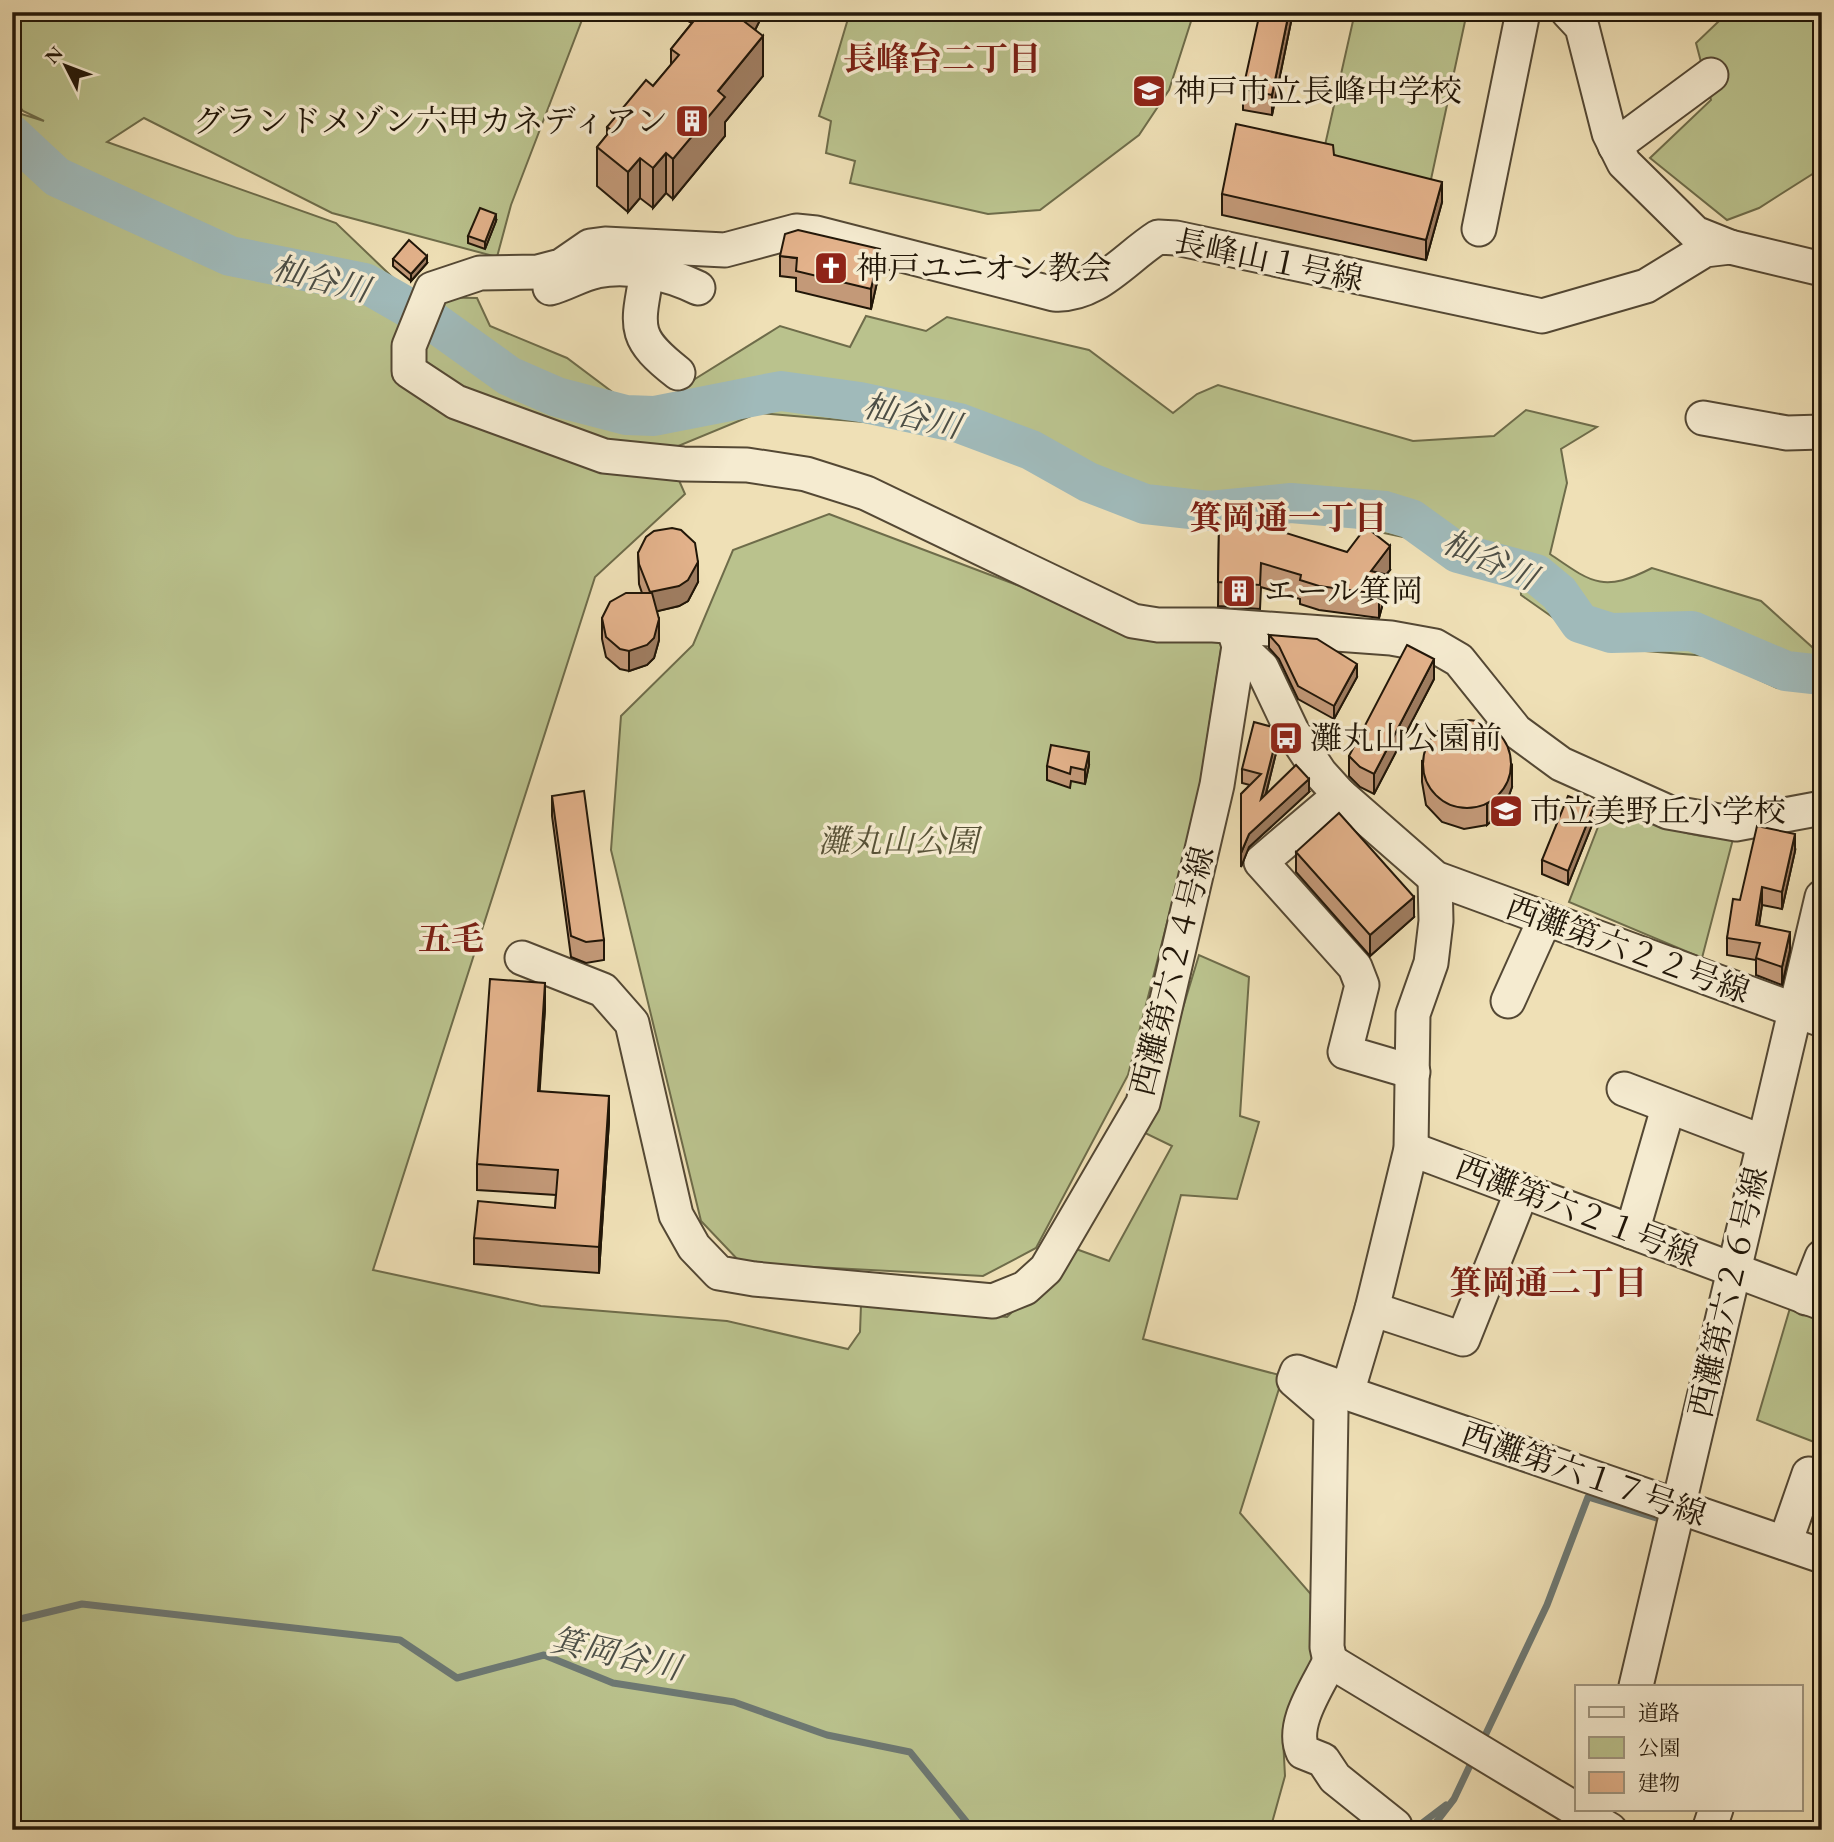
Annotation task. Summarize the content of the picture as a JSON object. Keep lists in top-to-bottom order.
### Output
{
  "streets": {
    "street": [
      "長峰山１号線",
      "西灘第六２２号線",
      "西灘第六２４号線",
      "西灘第六２１号線",
      "西灘第六２６号線",
      "西灘第六１７号線"
    ]
  },
  "crossings": [
    ["長峰山１号線", "西灘第六２４号線"],
    ["西灘第六２２号線", "西灘第六２６号線"],
    ["西灘第六２１号線", "西灘第六２６号線"],
    ["西灘第六２６号線", "西灘第六１７号線"]
  ],
  "districts": [
    "長峰台二丁目",
    "箕岡通一丁目",
    "五毛",
    "箕岡通二丁目"
  ],
  "water": ["杣谷川", "箕岡谷川"],
  "parks": ["灘丸山公園"],
  "places": {
    "school or university": ["神戸市立長峰中学校", "市立美野丘小学校"],
    "building": ["グランドメゾン六甲カネディアン", "エール箕岡"],
    "church": ["神戸ユニオン教会"],
    "bus stop": ["灘丸山公園前"]
  },
  "legend": ["道路", "公園", "建物"],
  "north": "top left"
}
